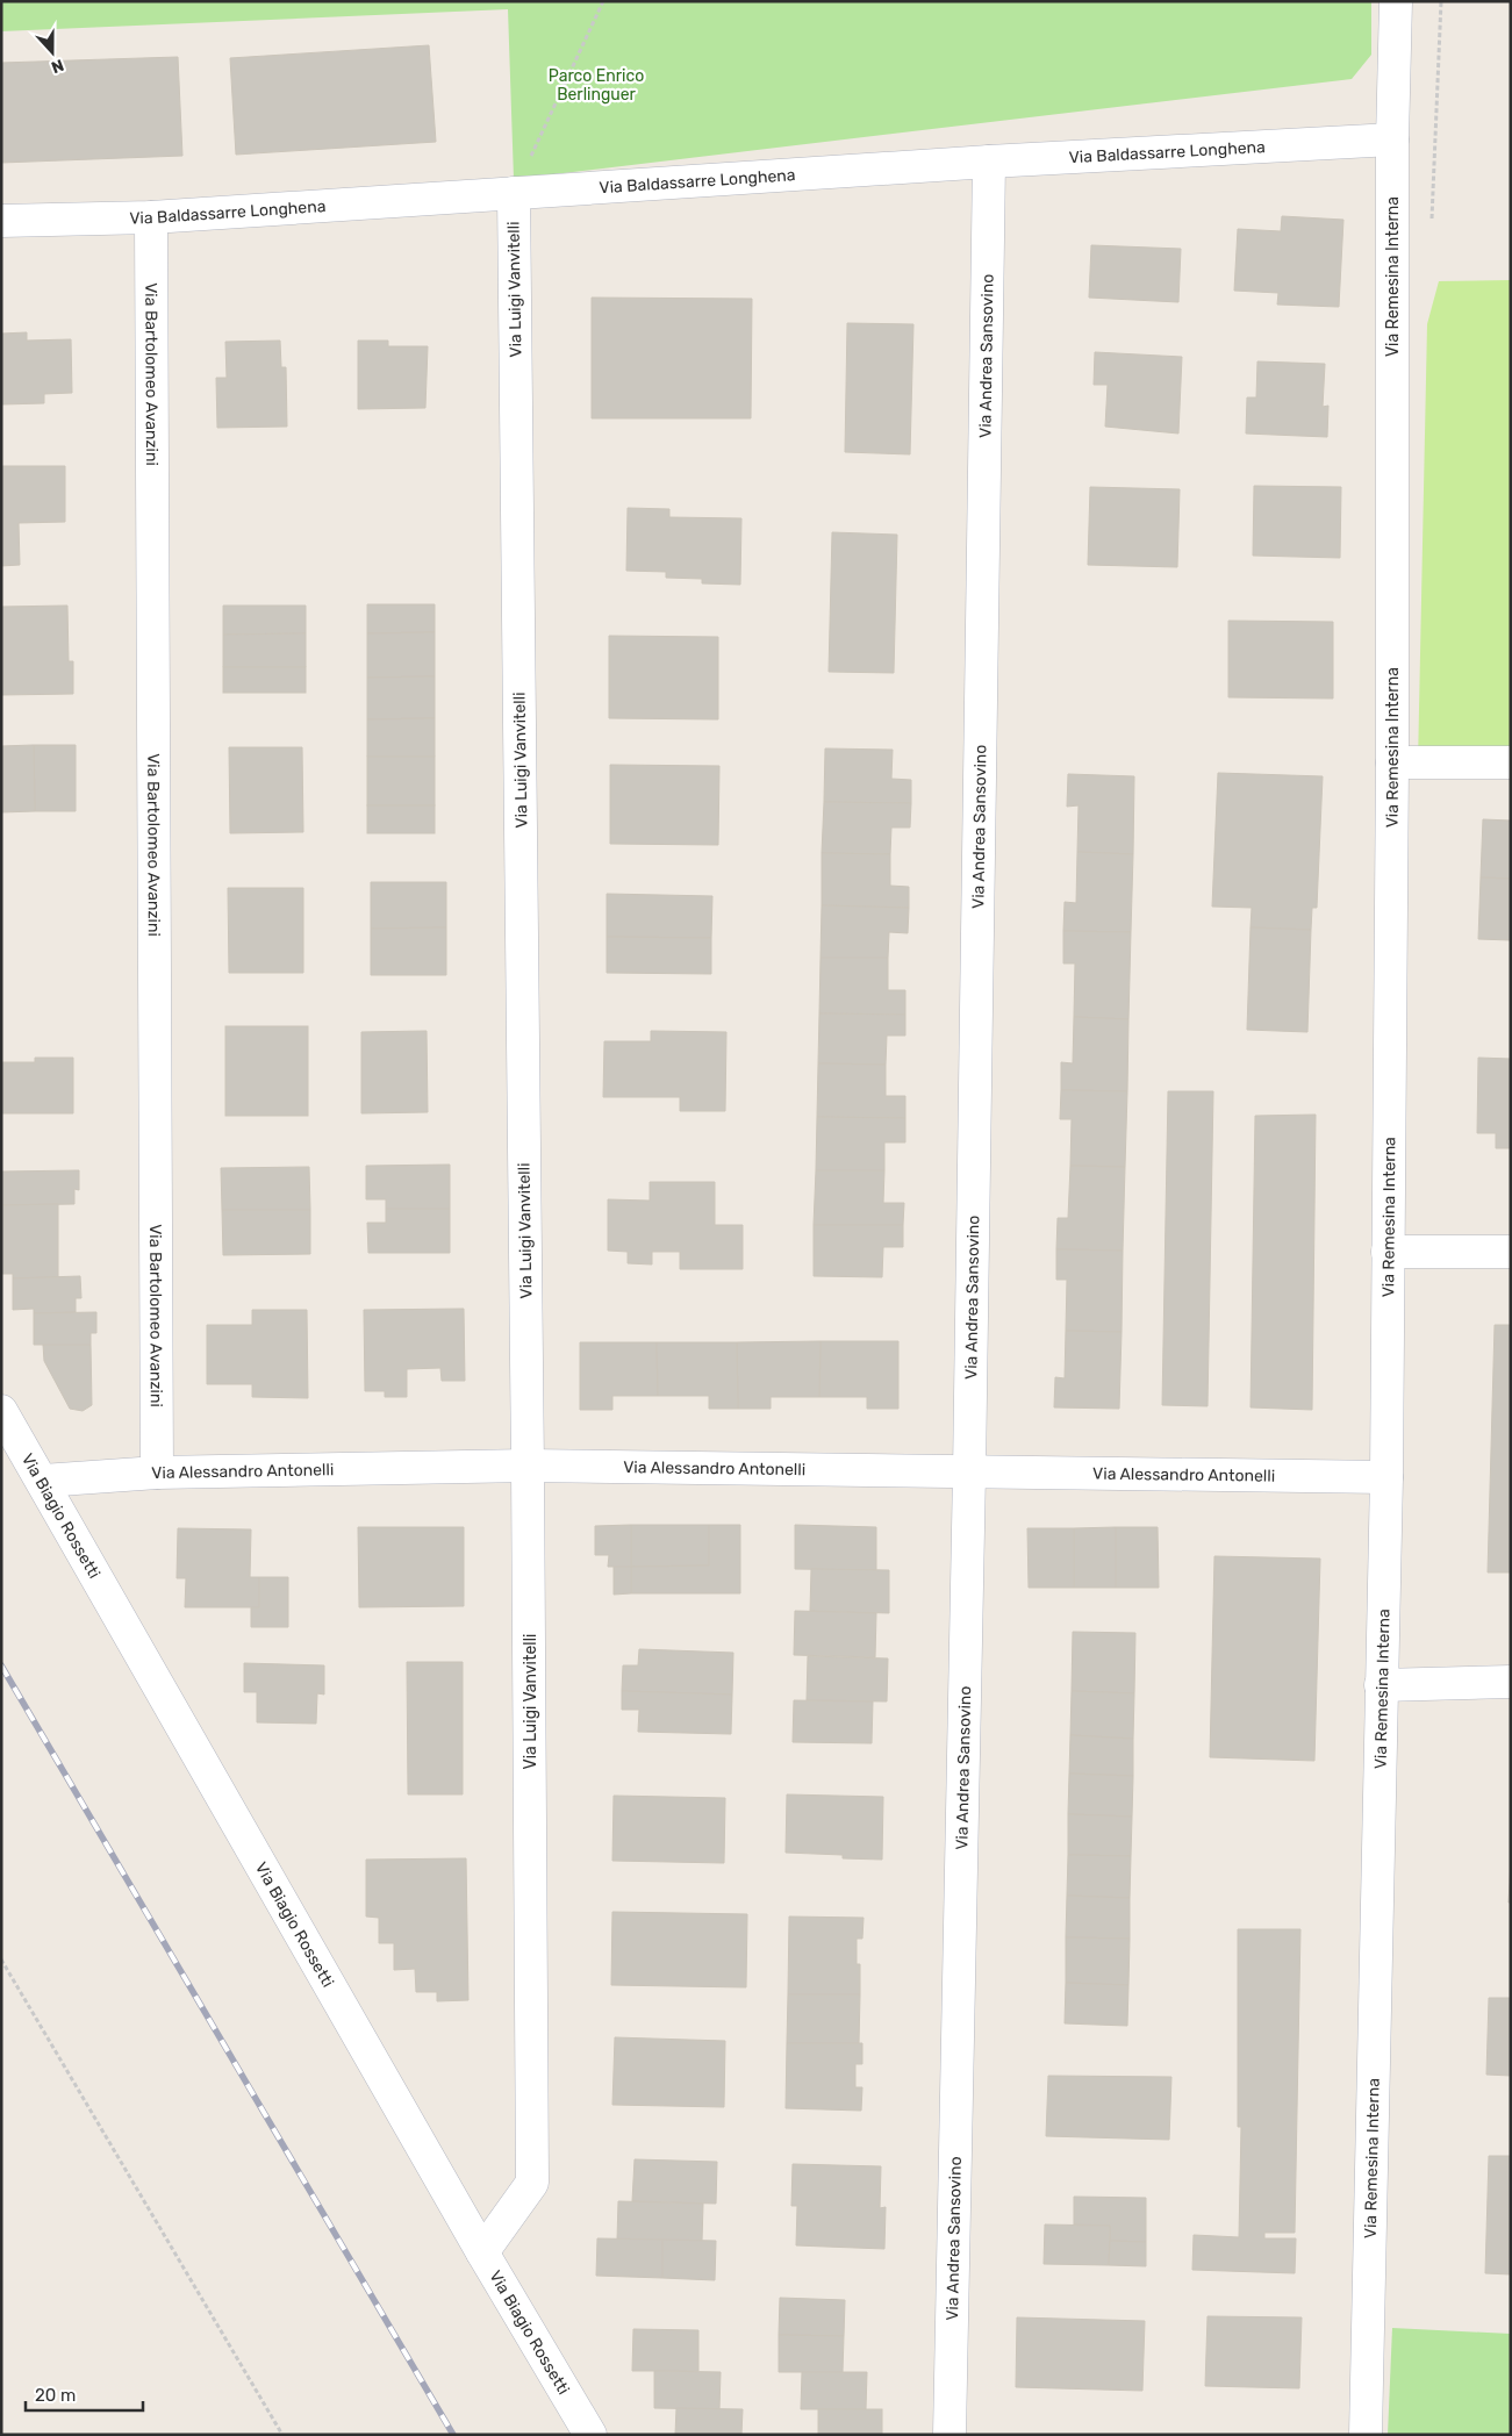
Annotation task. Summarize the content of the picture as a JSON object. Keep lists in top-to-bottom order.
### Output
{
  "streets": {
    "street": [
      "Via Baldassarre Longhena",
      "Via Remesina Interna",
      "Via Luigi Vanvitelli",
      "Via Andrea Sansovino",
      "Via Bartolomeo Avanzini",
      "Via Alessandro Antonelli",
      "Via Biagio Rossetti"
    ]
  },
  "crossings": [
    ["Via Baldassarre Longhena", "Via Remesina Interna"],
    ["Via Baldassarre Longhena", "Via Luigi Vanvitelli"],
    ["Via Baldassarre Longhena", "Via Andrea Sansovino"],
    ["Via Baldassarre Longhena", "Via Bartolomeo Avanzini"],
    ["Via Remesina Interna", "Via Alessandro Antonelli"],
    ["Via Luigi Vanvitelli", "Via Alessandro Antonelli"],
    ["Via Luigi Vanvitelli", "Via Biagio Rossetti"],
    ["Via Andrea Sansovino", "Via Alessandro Antonelli"],
    ["Via Bartolomeo Avanzini", "Via Alessandro Antonelli"],
    ["Via Alessandro Antonelli", "Via Biagio Rossetti"]
  ],
  "parks": ["Parco Enrico Berlinguer"],
  "scale_bar": "20 m",
  "north": "bottom"
}
